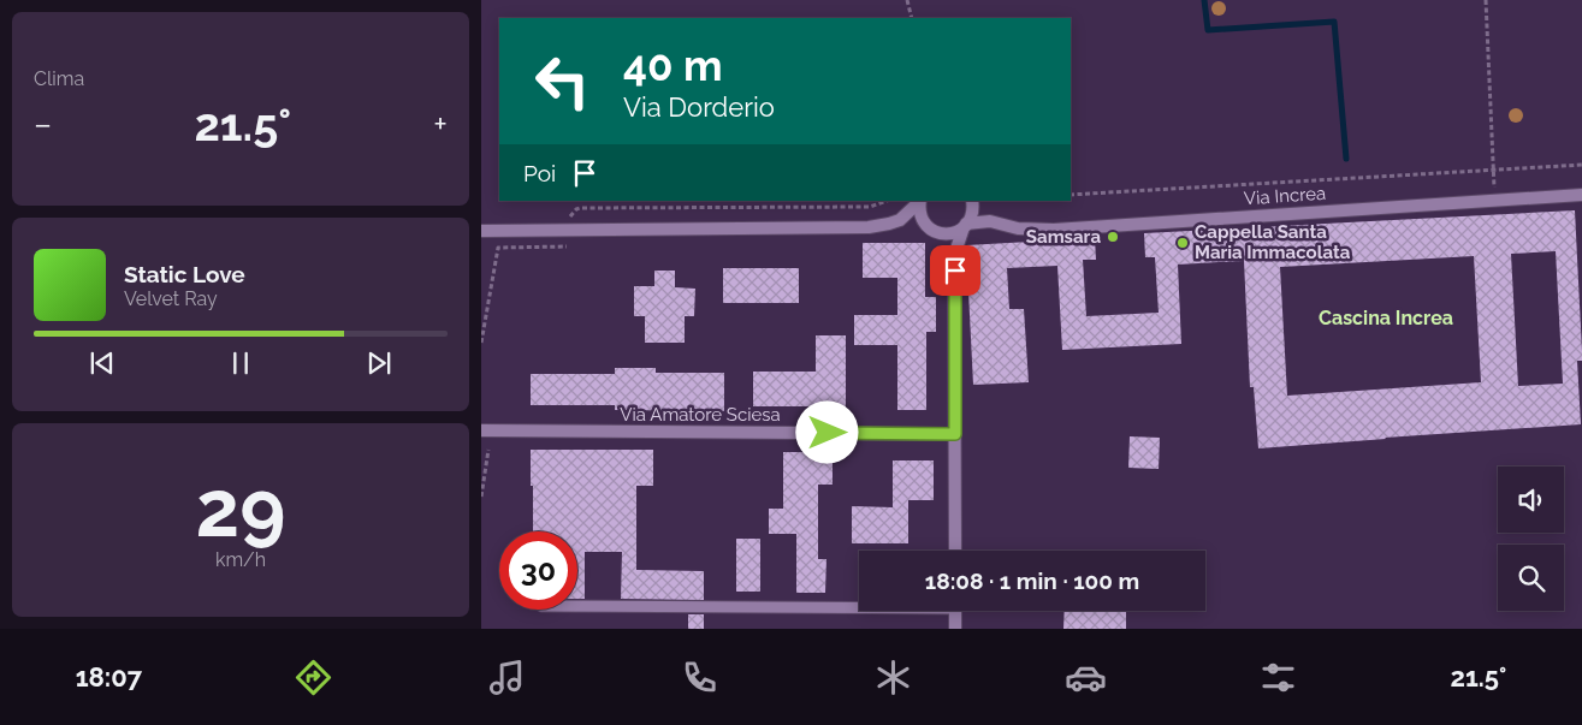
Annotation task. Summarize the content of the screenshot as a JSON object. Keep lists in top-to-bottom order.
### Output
{
  "streets": {
    "street": ["Via Increa", "Via Amatore Sciesa"]
  },
  "districts": ["Cascina Increa"],
  "places": ["Samsara", "Cappella Santa Maria Immacolata"],
  "page": {
    "tile": [
      "Clima",
      ["29", "km/h"]
    ],
    "turn": ["40 m", "Via Dorderio"],
    "heat": ["−", "21.5°", "+"],
    "then": "Poi",
    "song": ["Static Love", "Velvet Ray"],
    "limit": "30",
    "trip": "18:08 · 1 min · 100 m",
    "tabs": ["18:07", "21.5°"]
  }
}
